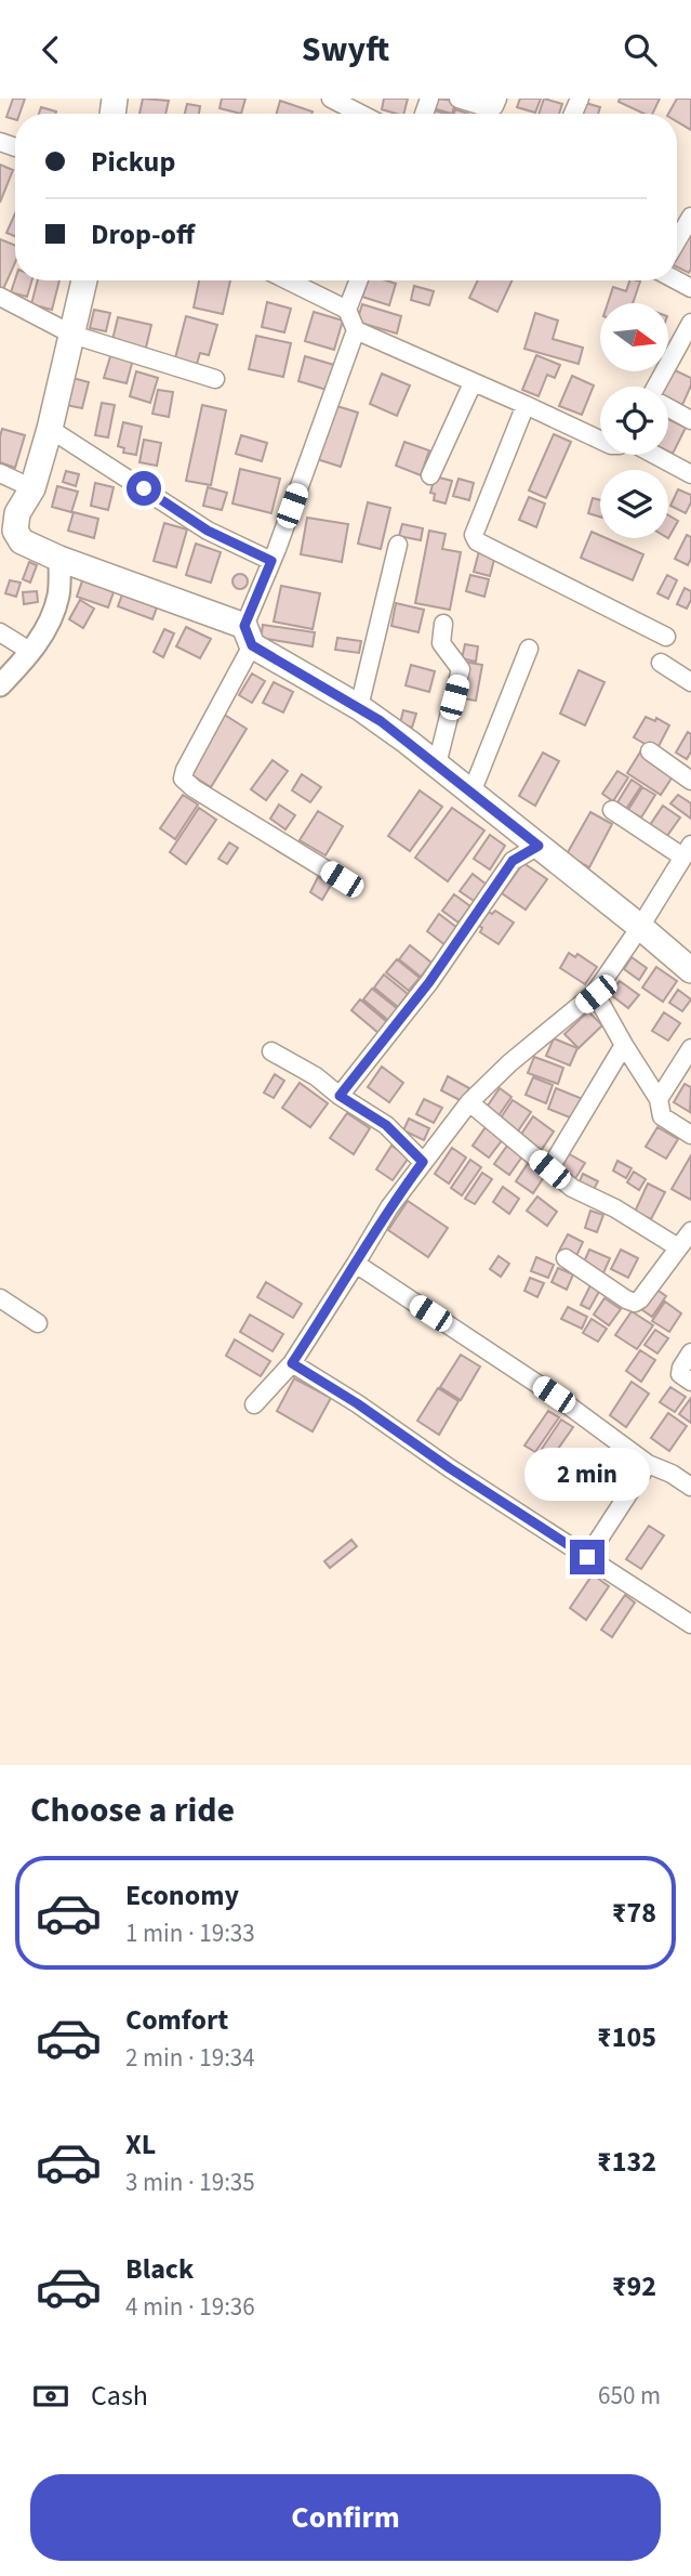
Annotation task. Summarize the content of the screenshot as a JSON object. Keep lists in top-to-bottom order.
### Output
{
  "north": "right",
  "page": {
    "header": "Swyft",
    "banner": ["Pickup", "Drop-off"],
    "bubble": "2 min",
    "heading": "Choose a ride",
    "list": [
      {
        "name": "Economy",
        "note": "1 min · 19:33",
        "value": "₹78"
      },
      {
        "name": "Comfort",
        "note": "2 min · 19:34",
        "value": "₹105"
      },
      {
        "name": "XL",
        "note": "3 min · 19:35",
        "value": "₹132"
      },
      {
        "name": "Black",
        "note": "4 min · 19:36",
        "value": "₹92"
      }
    ],
    "pay": ["Cash", "650 m"],
    "buttons": "Confirm"
  }
}
